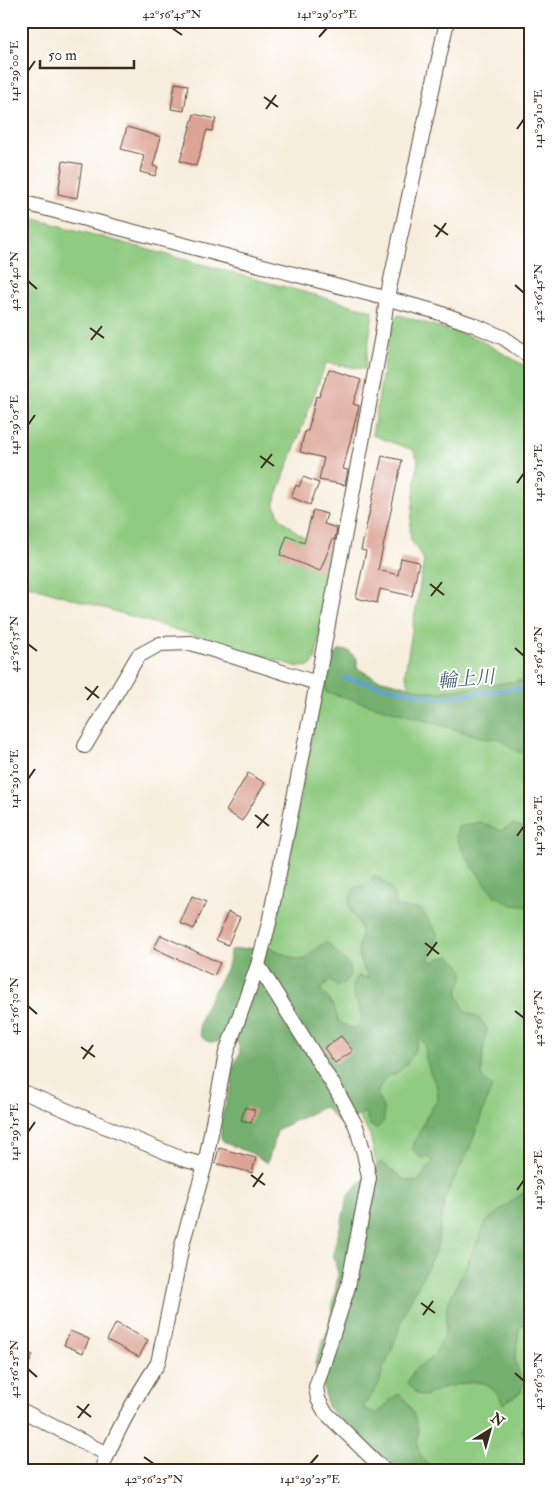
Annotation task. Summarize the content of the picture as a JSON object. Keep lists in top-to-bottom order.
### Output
{
  "water": ["輪上川"],
  "scale_bar": "50 m",
  "north": "top right",
  "coordinates": [
    "42°56'45\"N",
    "141°29'05\"E",
    "141°29'00\"E",
    "141°29'10\"E",
    "42°56'40\"N",
    "141°29'15\"E",
    "42°56'35\"N",
    "141°29'20\"E",
    "42°56'30\"N",
    "141°29'25\"E",
    "42°56'25\"N"
  ]
}
